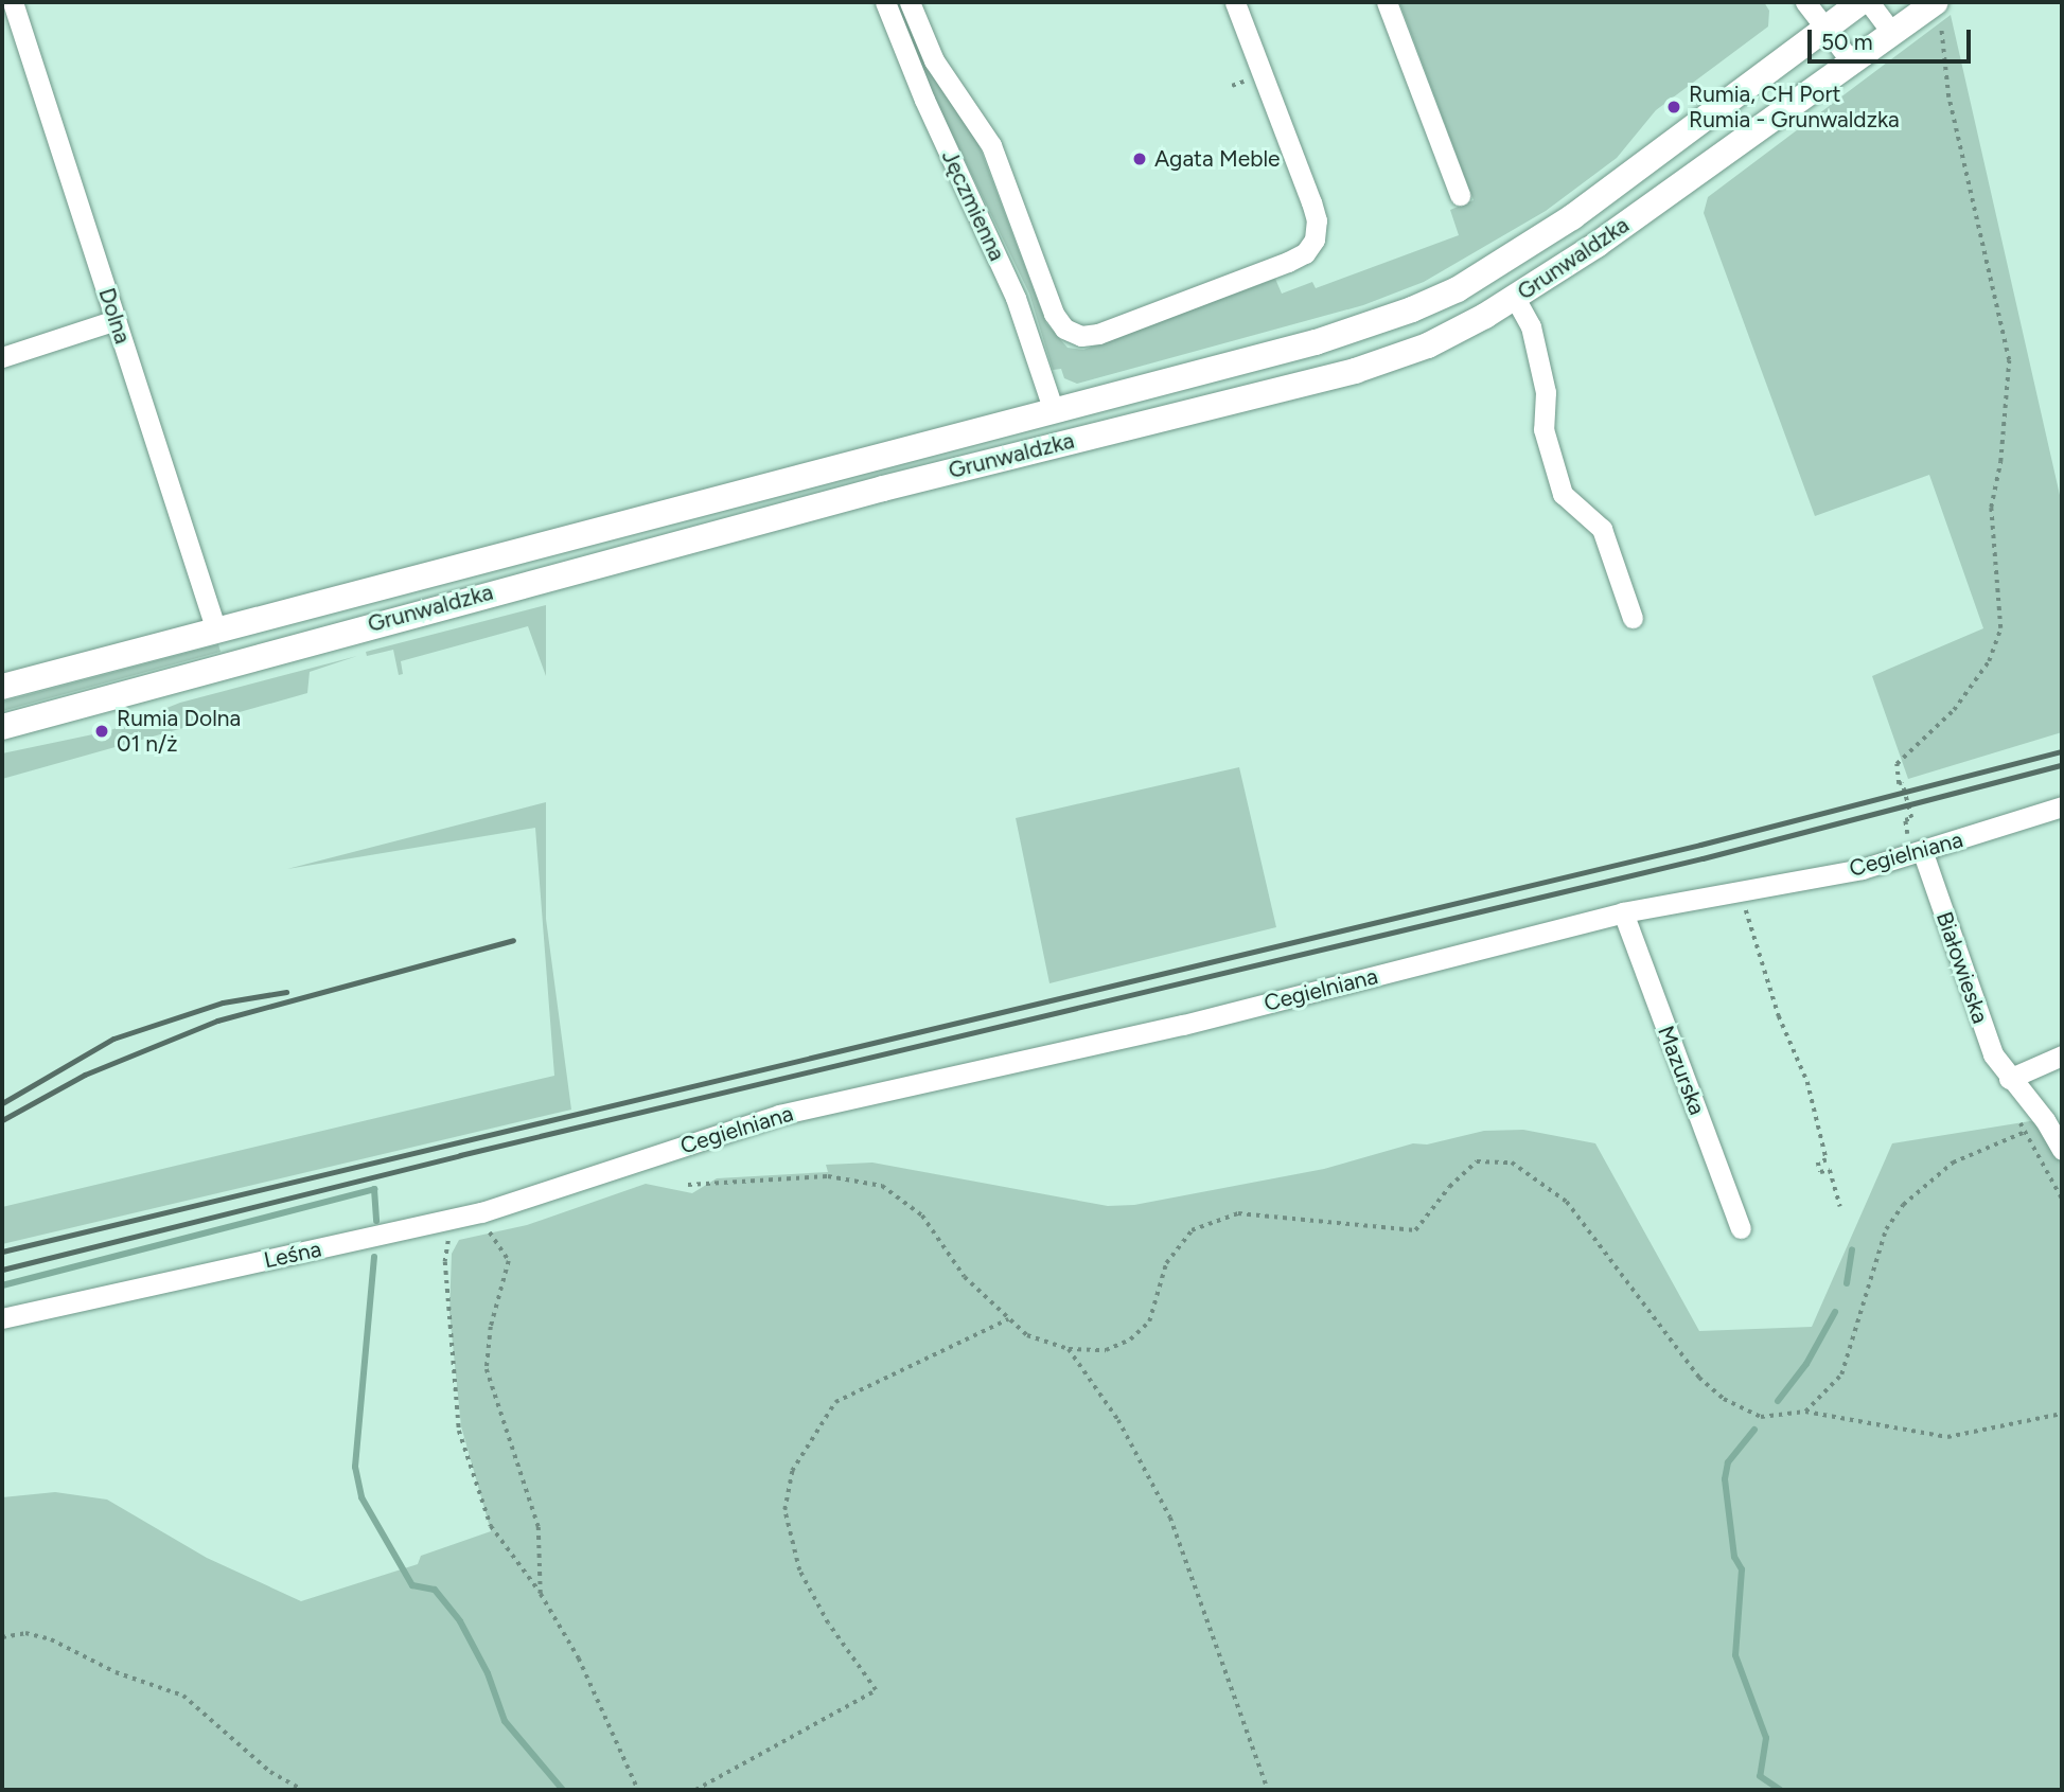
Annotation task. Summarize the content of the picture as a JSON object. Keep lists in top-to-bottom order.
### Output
{
  "streets": {
    "main road": ["Grunwaldzka"],
    "street": [
      "Jęczmienna",
      "Dolna",
      "Cegielniana",
      "Białowieska",
      "Mazurska",
      "Leśna"
    ]
  },
  "crossings": [
    ["Jęczmienna", "Grunwaldzka"],
    ["Grunwaldzka", "Dolna"],
    ["Cegielniana", "Białowieska"],
    ["Cegielniana", "Mazurska"],
    ["Cegielniana", "Leśna"]
  ],
  "places": ["Rumia, CH Port Rumia - Grunwaldzka", "Agata Meble", "Rumia Dolna 01 n/ż"],
  "scale_bar": "50 m"
}
